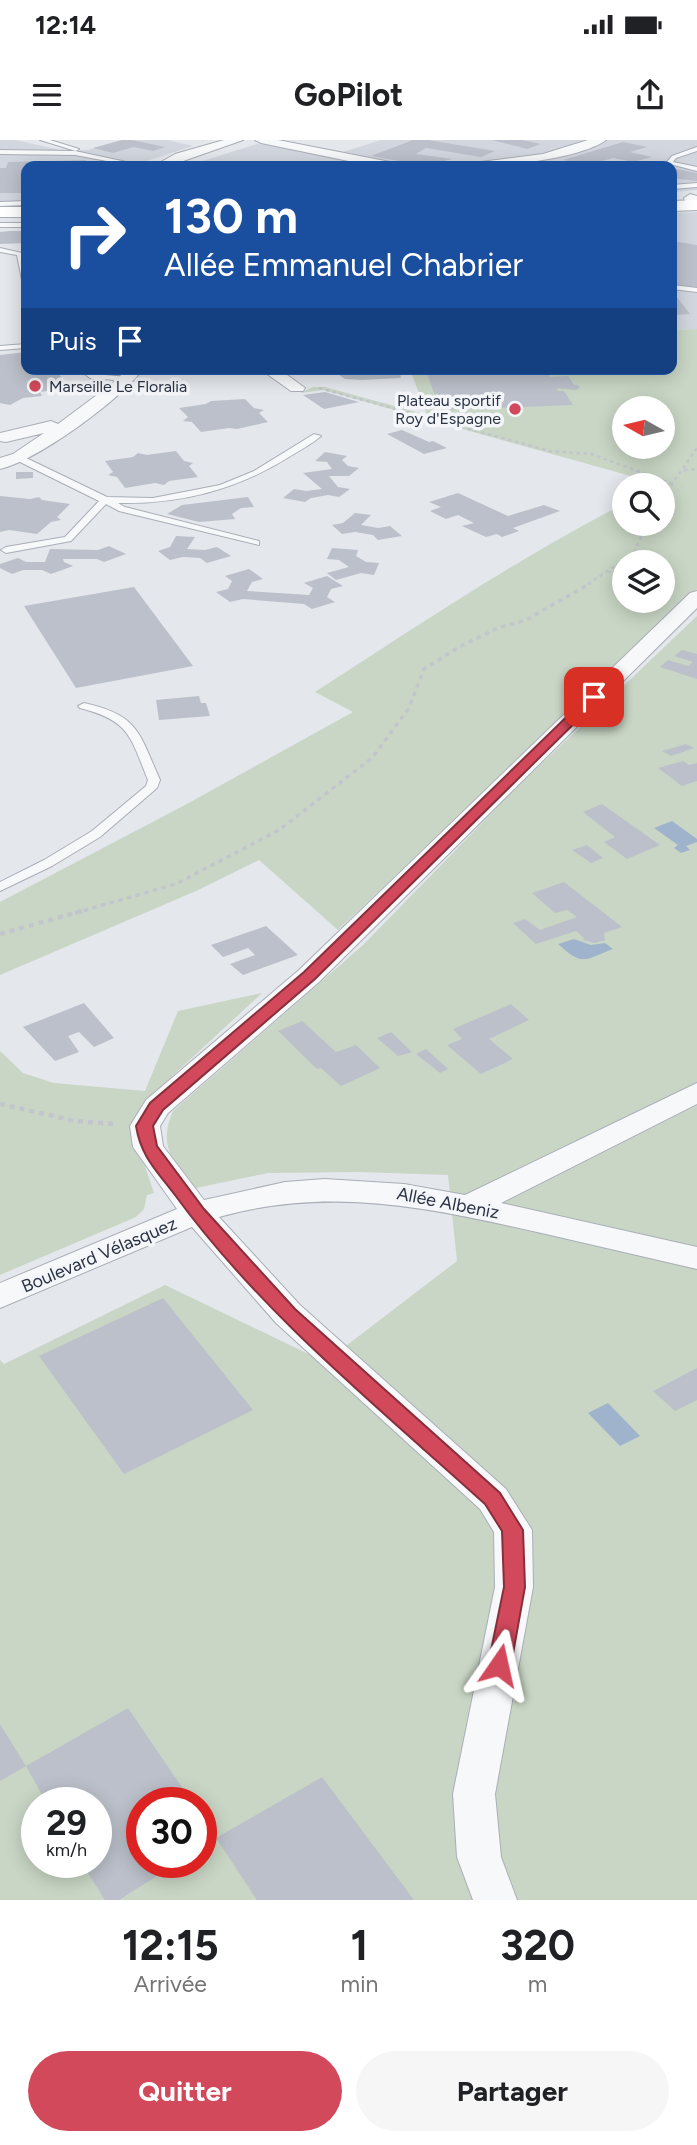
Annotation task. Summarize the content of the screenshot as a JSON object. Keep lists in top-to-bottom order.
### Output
{
  "streets": {
    "street": ["Allée Albeniz", "Boulevard Vélasquez"]
  },
  "crossings": [
    ["Allée Albeniz", "Boulevard Vélasquez"]
  ],
  "places": ["Marseille Le Floralia", "Plateau sportif Roy d'Espagne"],
  "north": "left",
  "page": {
    "status": "12:14",
    "header": "GoPilot",
    "turn": ["130 m", "Allée Emmanuel Chabrier"],
    "then": "Puis",
    "speed": "29 km/h",
    "limit": "30",
    "eta": [
      "12:15",
      "Arrivée",
      "1",
      "min",
      "320",
      "m"
    ],
    "buttons": ["Quitter", "Partager"]
  }
}
